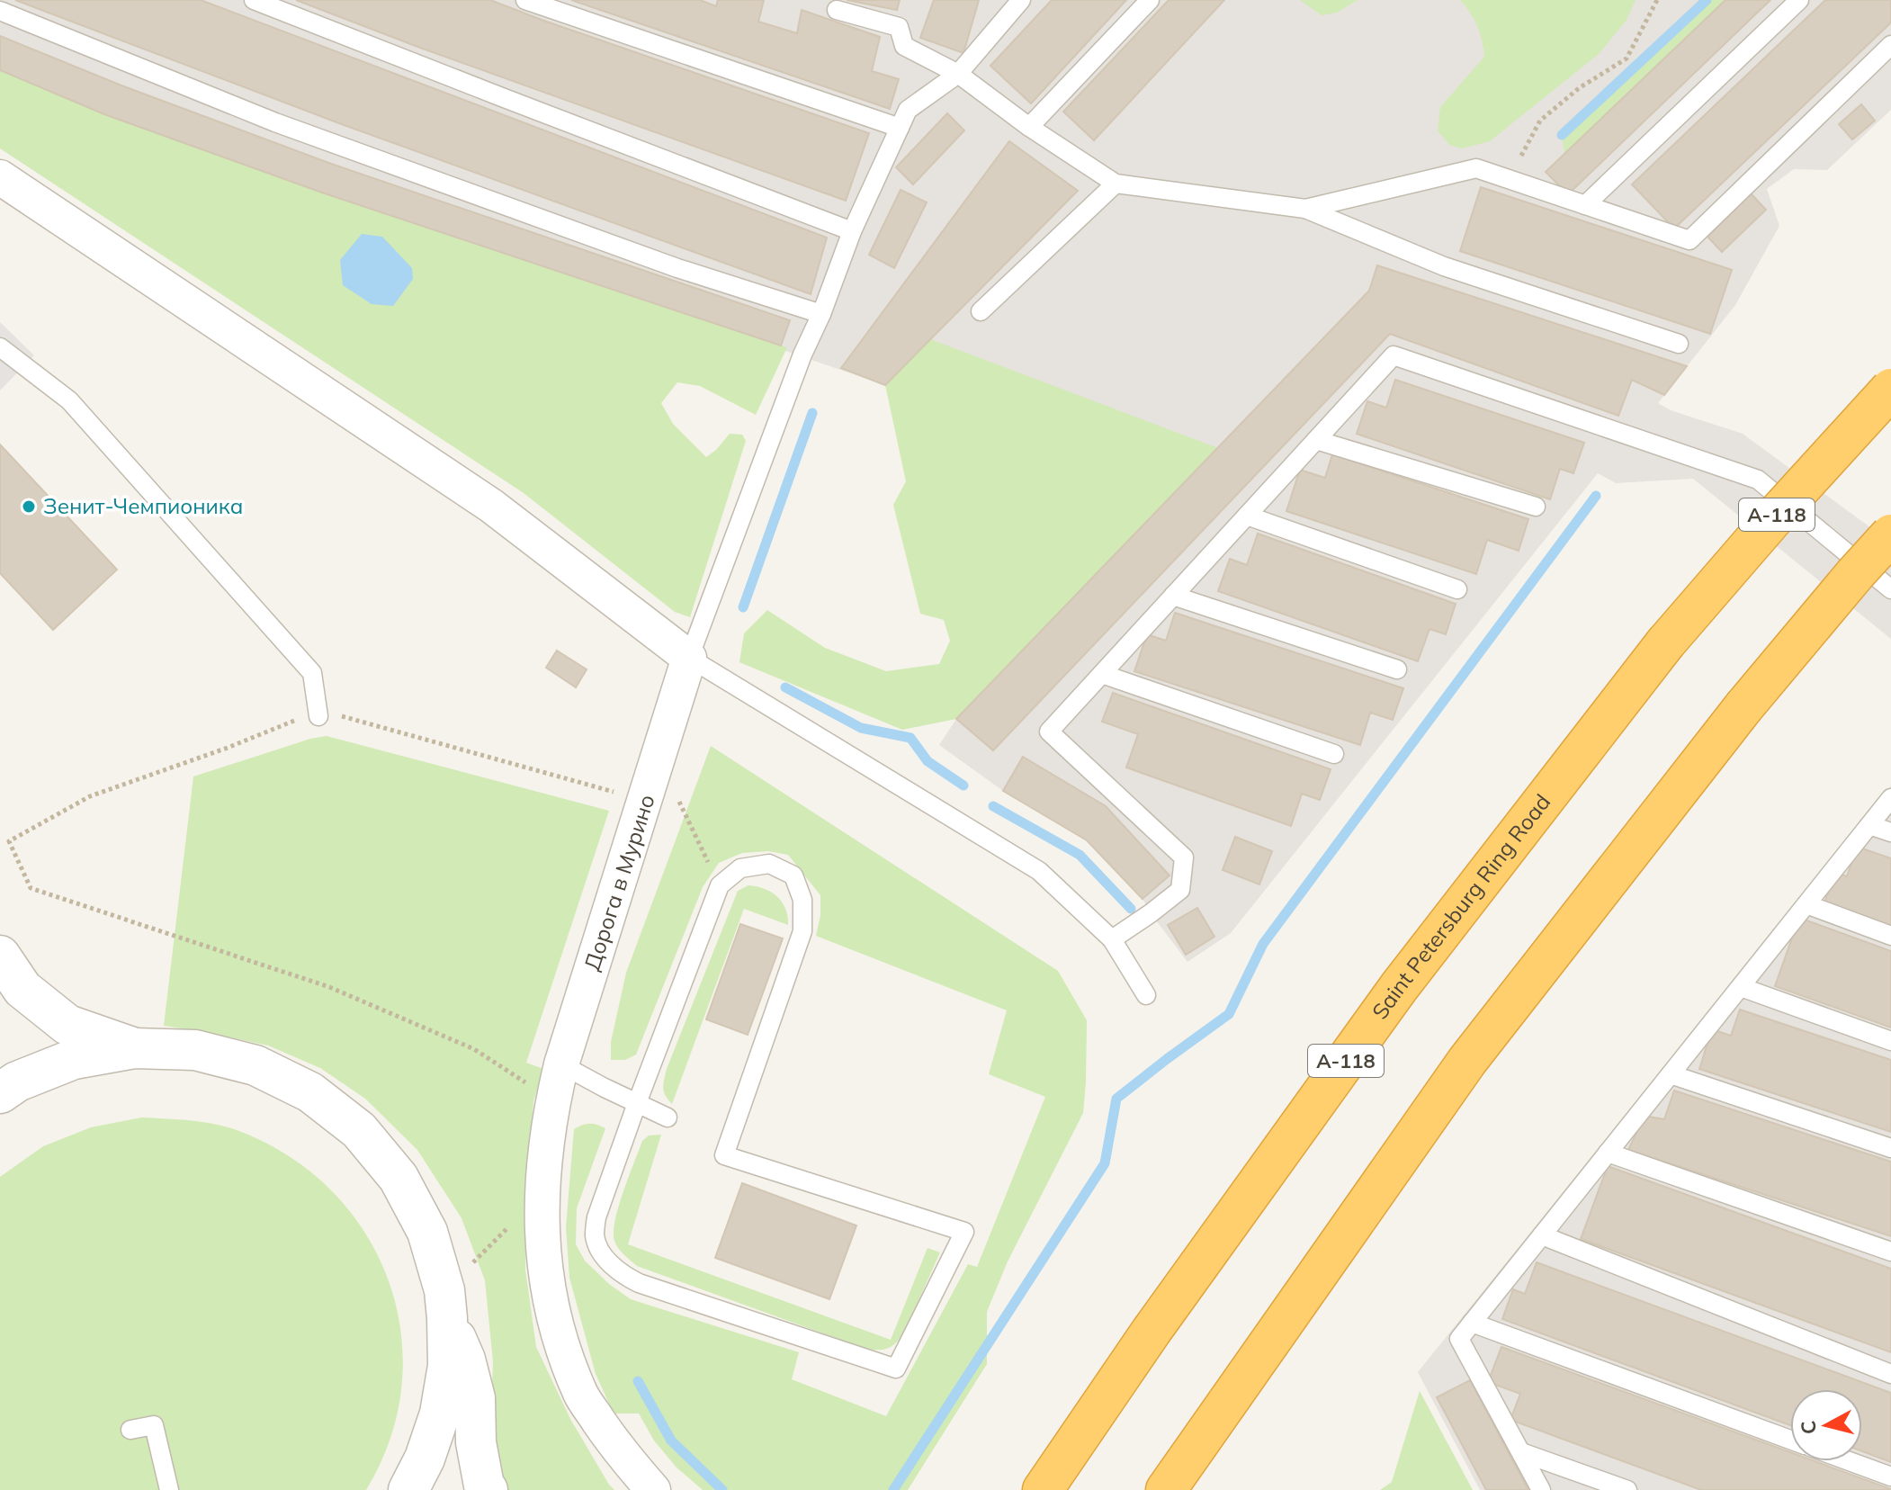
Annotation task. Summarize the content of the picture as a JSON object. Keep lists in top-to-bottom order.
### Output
{
  "streets": {
    "highway": ["А-118", "Saint Petersburg Ring Road"],
    "street": ["Дорога в Мурино"]
  },
  "places": ["Зенит-Чемпионика"],
  "north": "left"
}
